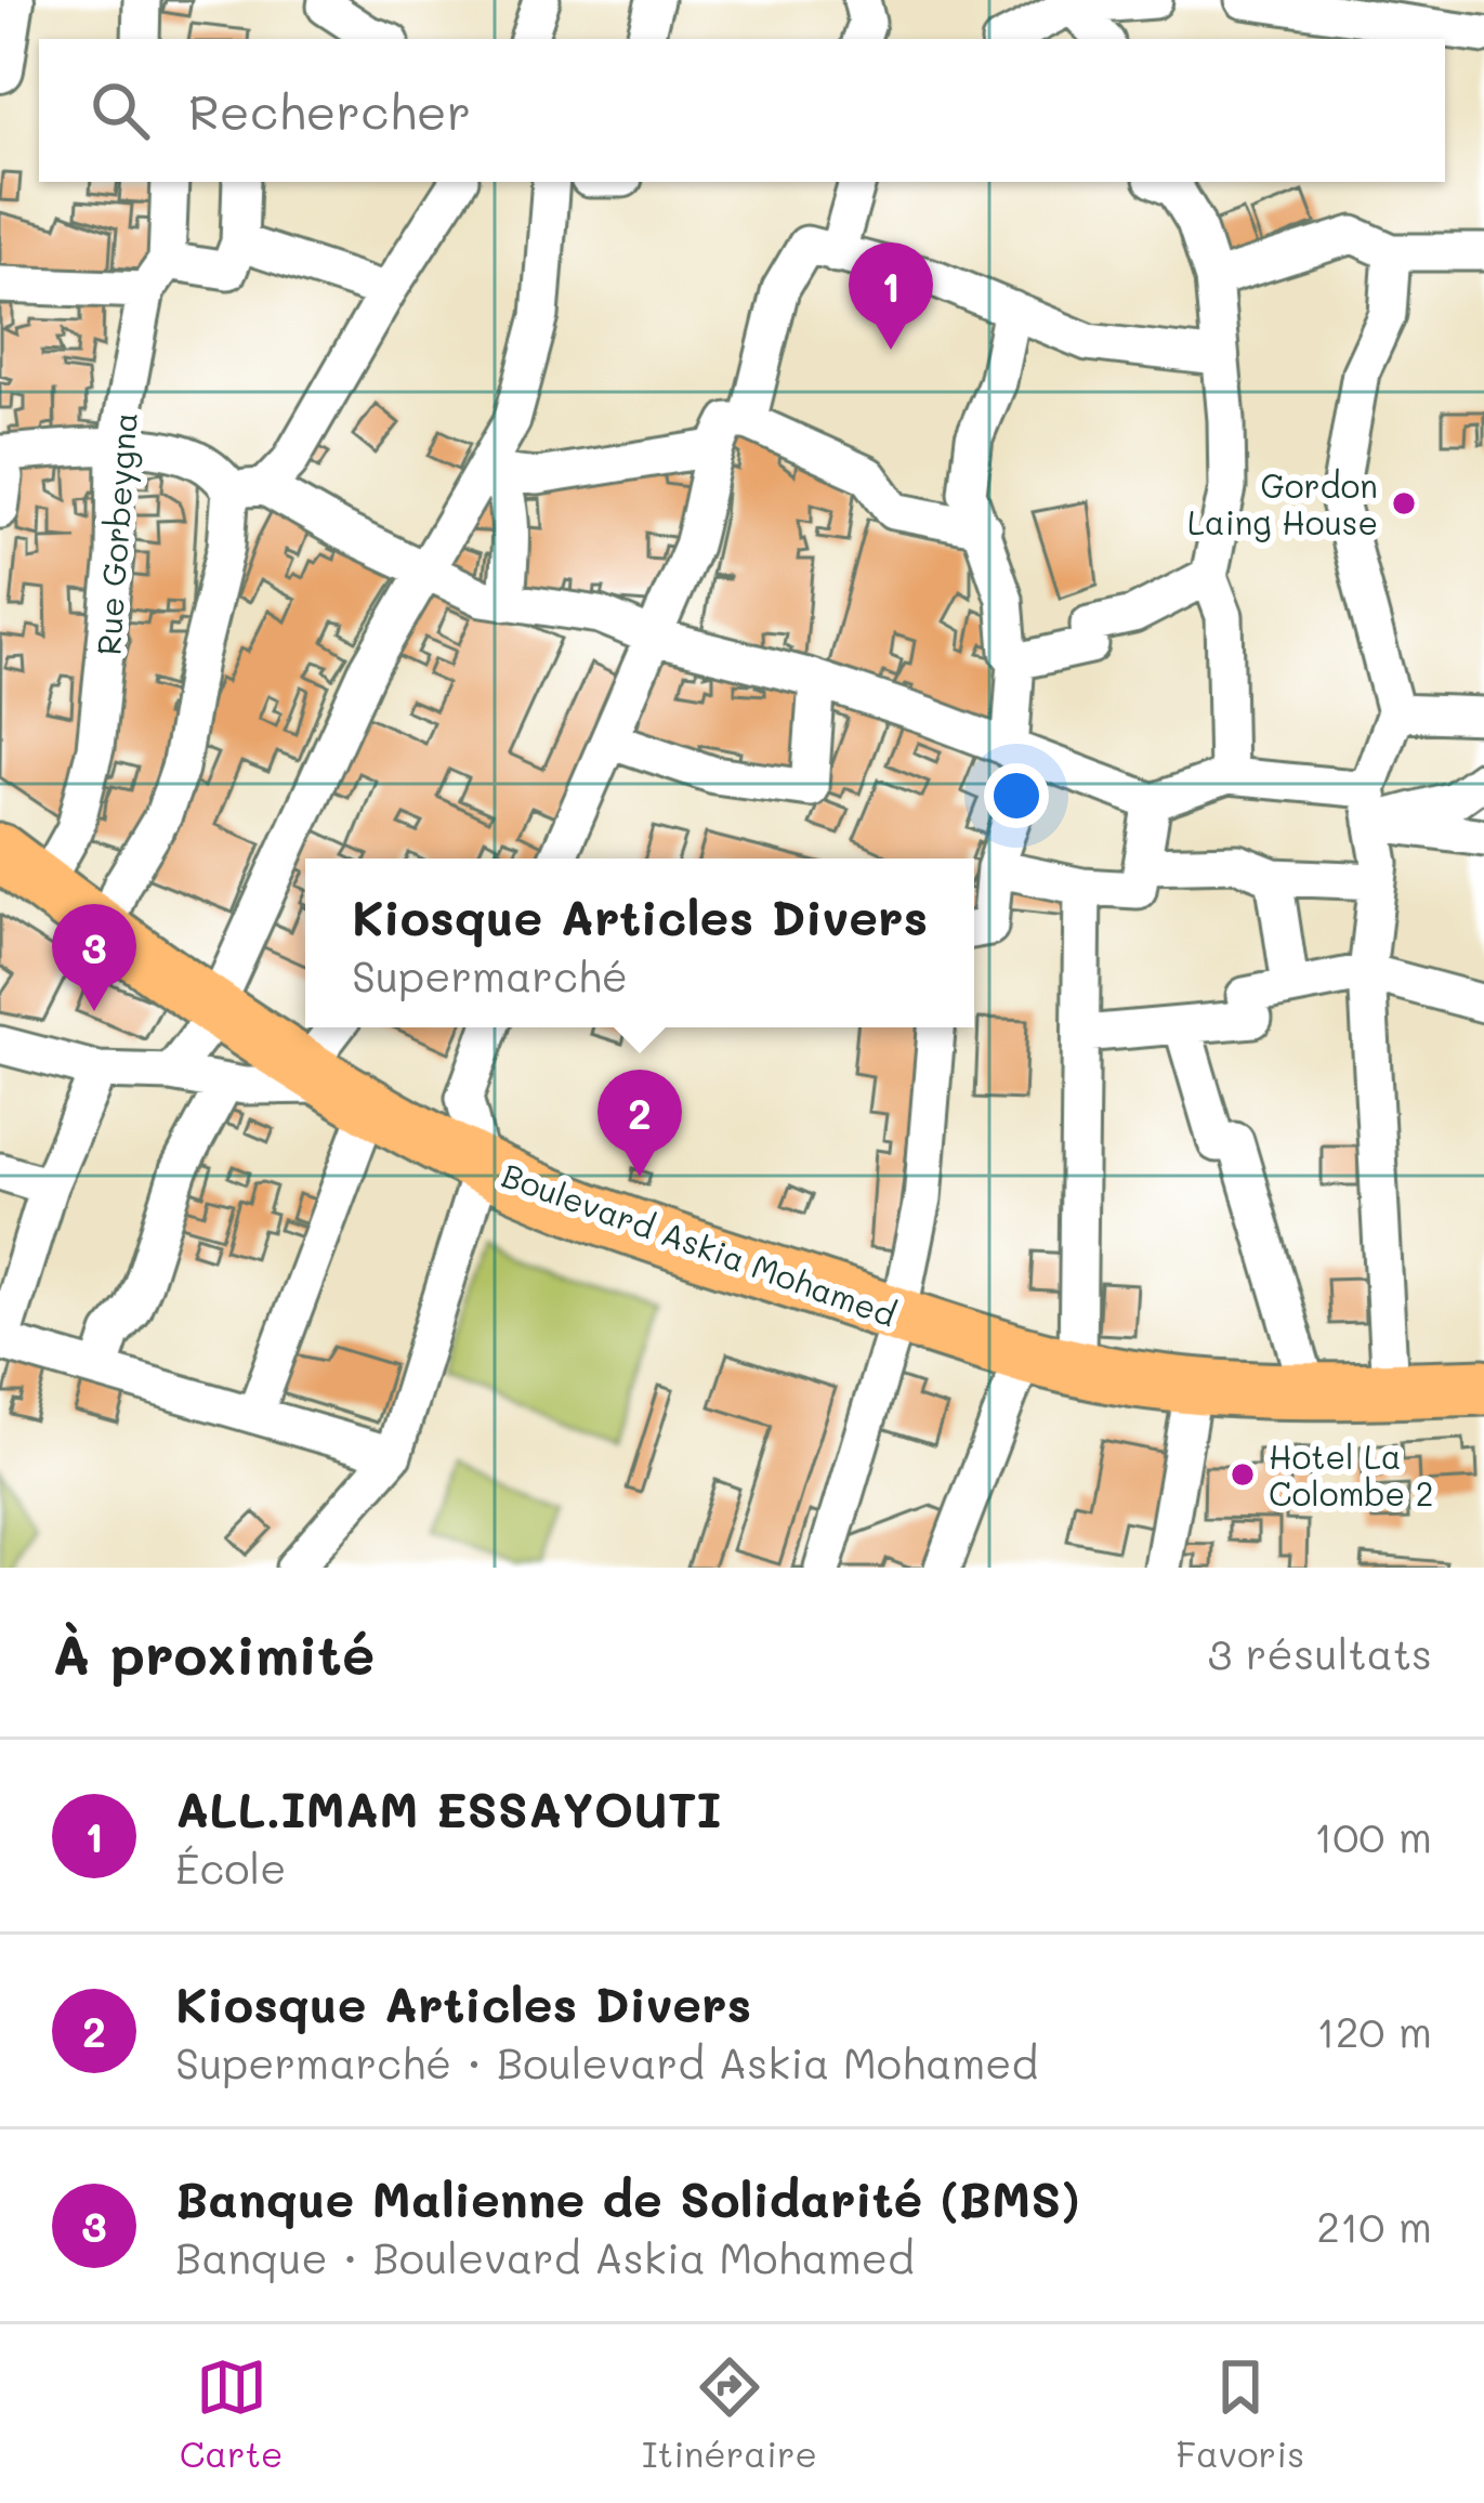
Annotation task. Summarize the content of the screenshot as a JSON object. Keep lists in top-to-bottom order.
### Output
{
  "streets": {
    "main road": ["Boulevard Askia Mohamed"],
    "street": ["Rue Gorbeygna"]
  },
  "crossings": [
    ["Rue Gorbeygna", "Boulevard Askia Mohamed"]
  ],
  "places": ["Gordon Laing House", "Hotel La Colombe 2"],
  "page": {
    "search": "Rechercher",
    "pins": ["1", "3", "2"],
    "popup": ["Kiosque Articles Divers", "Supermarché"],
    "heading": ["À proximité", "3 résultats"],
    "list": [
      {
        "mark": "1",
        "name": "ALL.IMAM ESSAYOUTI",
        "note": "École",
        "value": "100 m"
      },
      {
        "mark": "2",
        "name": "Kiosque Articles Divers",
        "note": "Supermarché · Boulevard Askia Mohamed",
        "value": "120 m"
      },
      {
        "mark": "3",
        "name": "Banque Malienne de Solidarité (BMS)",
        "note": "Banque · Boulevard Askia Mohamed",
        "value": "210 m"
      }
    ],
    "nav": ["Carte", "Itinéraire", "Favoris"]
  }
}
